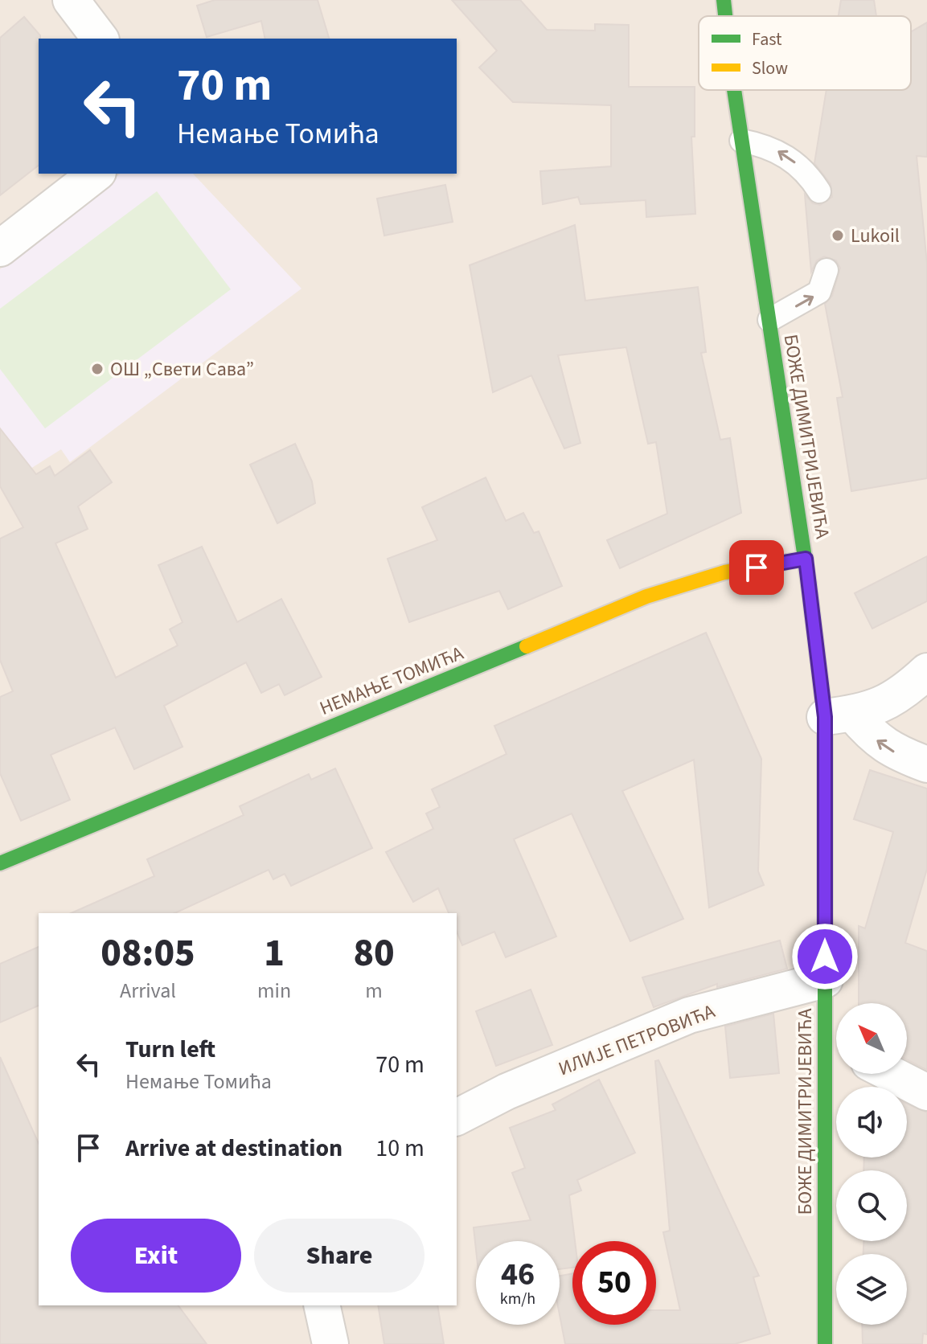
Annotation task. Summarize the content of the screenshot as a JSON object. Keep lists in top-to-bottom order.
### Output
{
  "streets": {
    "main road": ["БОЖЕ ДИМИТРИЈЕВИЋА", "НЕМАЊЕ ТОМИЋА"],
    "street": ["ИЛИЈЕ ПЕТРОВИЋА"]
  },
  "crossings": [
    ["БОЖЕ ДИМИТРИЈЕВИЋА", "НЕМАЊЕ ТОМИЋА"],
    ["БОЖЕ ДИМИТРИЈЕВИЋА", "ИЛИЈЕ ПЕТРОВИЋА"]
  ],
  "places": ["Lukoil", "ОШ „Свети Сава”"],
  "legend": ["Fast", "Slow"],
  "north": "top left",
  "page": {
    "turn": ["70 m", "Немање Томића"],
    "eta": [
      "08:05",
      "Arrival",
      "1",
      "min",
      "80",
      "m"
    ],
    "list": [
      {
        "name": "Turn left",
        "note": "Немање Томића",
        "value": "70 m"
      },
      {
        "name": "Arrive at destination",
        "value": "10 m"
      }
    ],
    "buttons": ["Exit", "Share"],
    "speed": "46 km/h",
    "limit": "50"
  }
}
